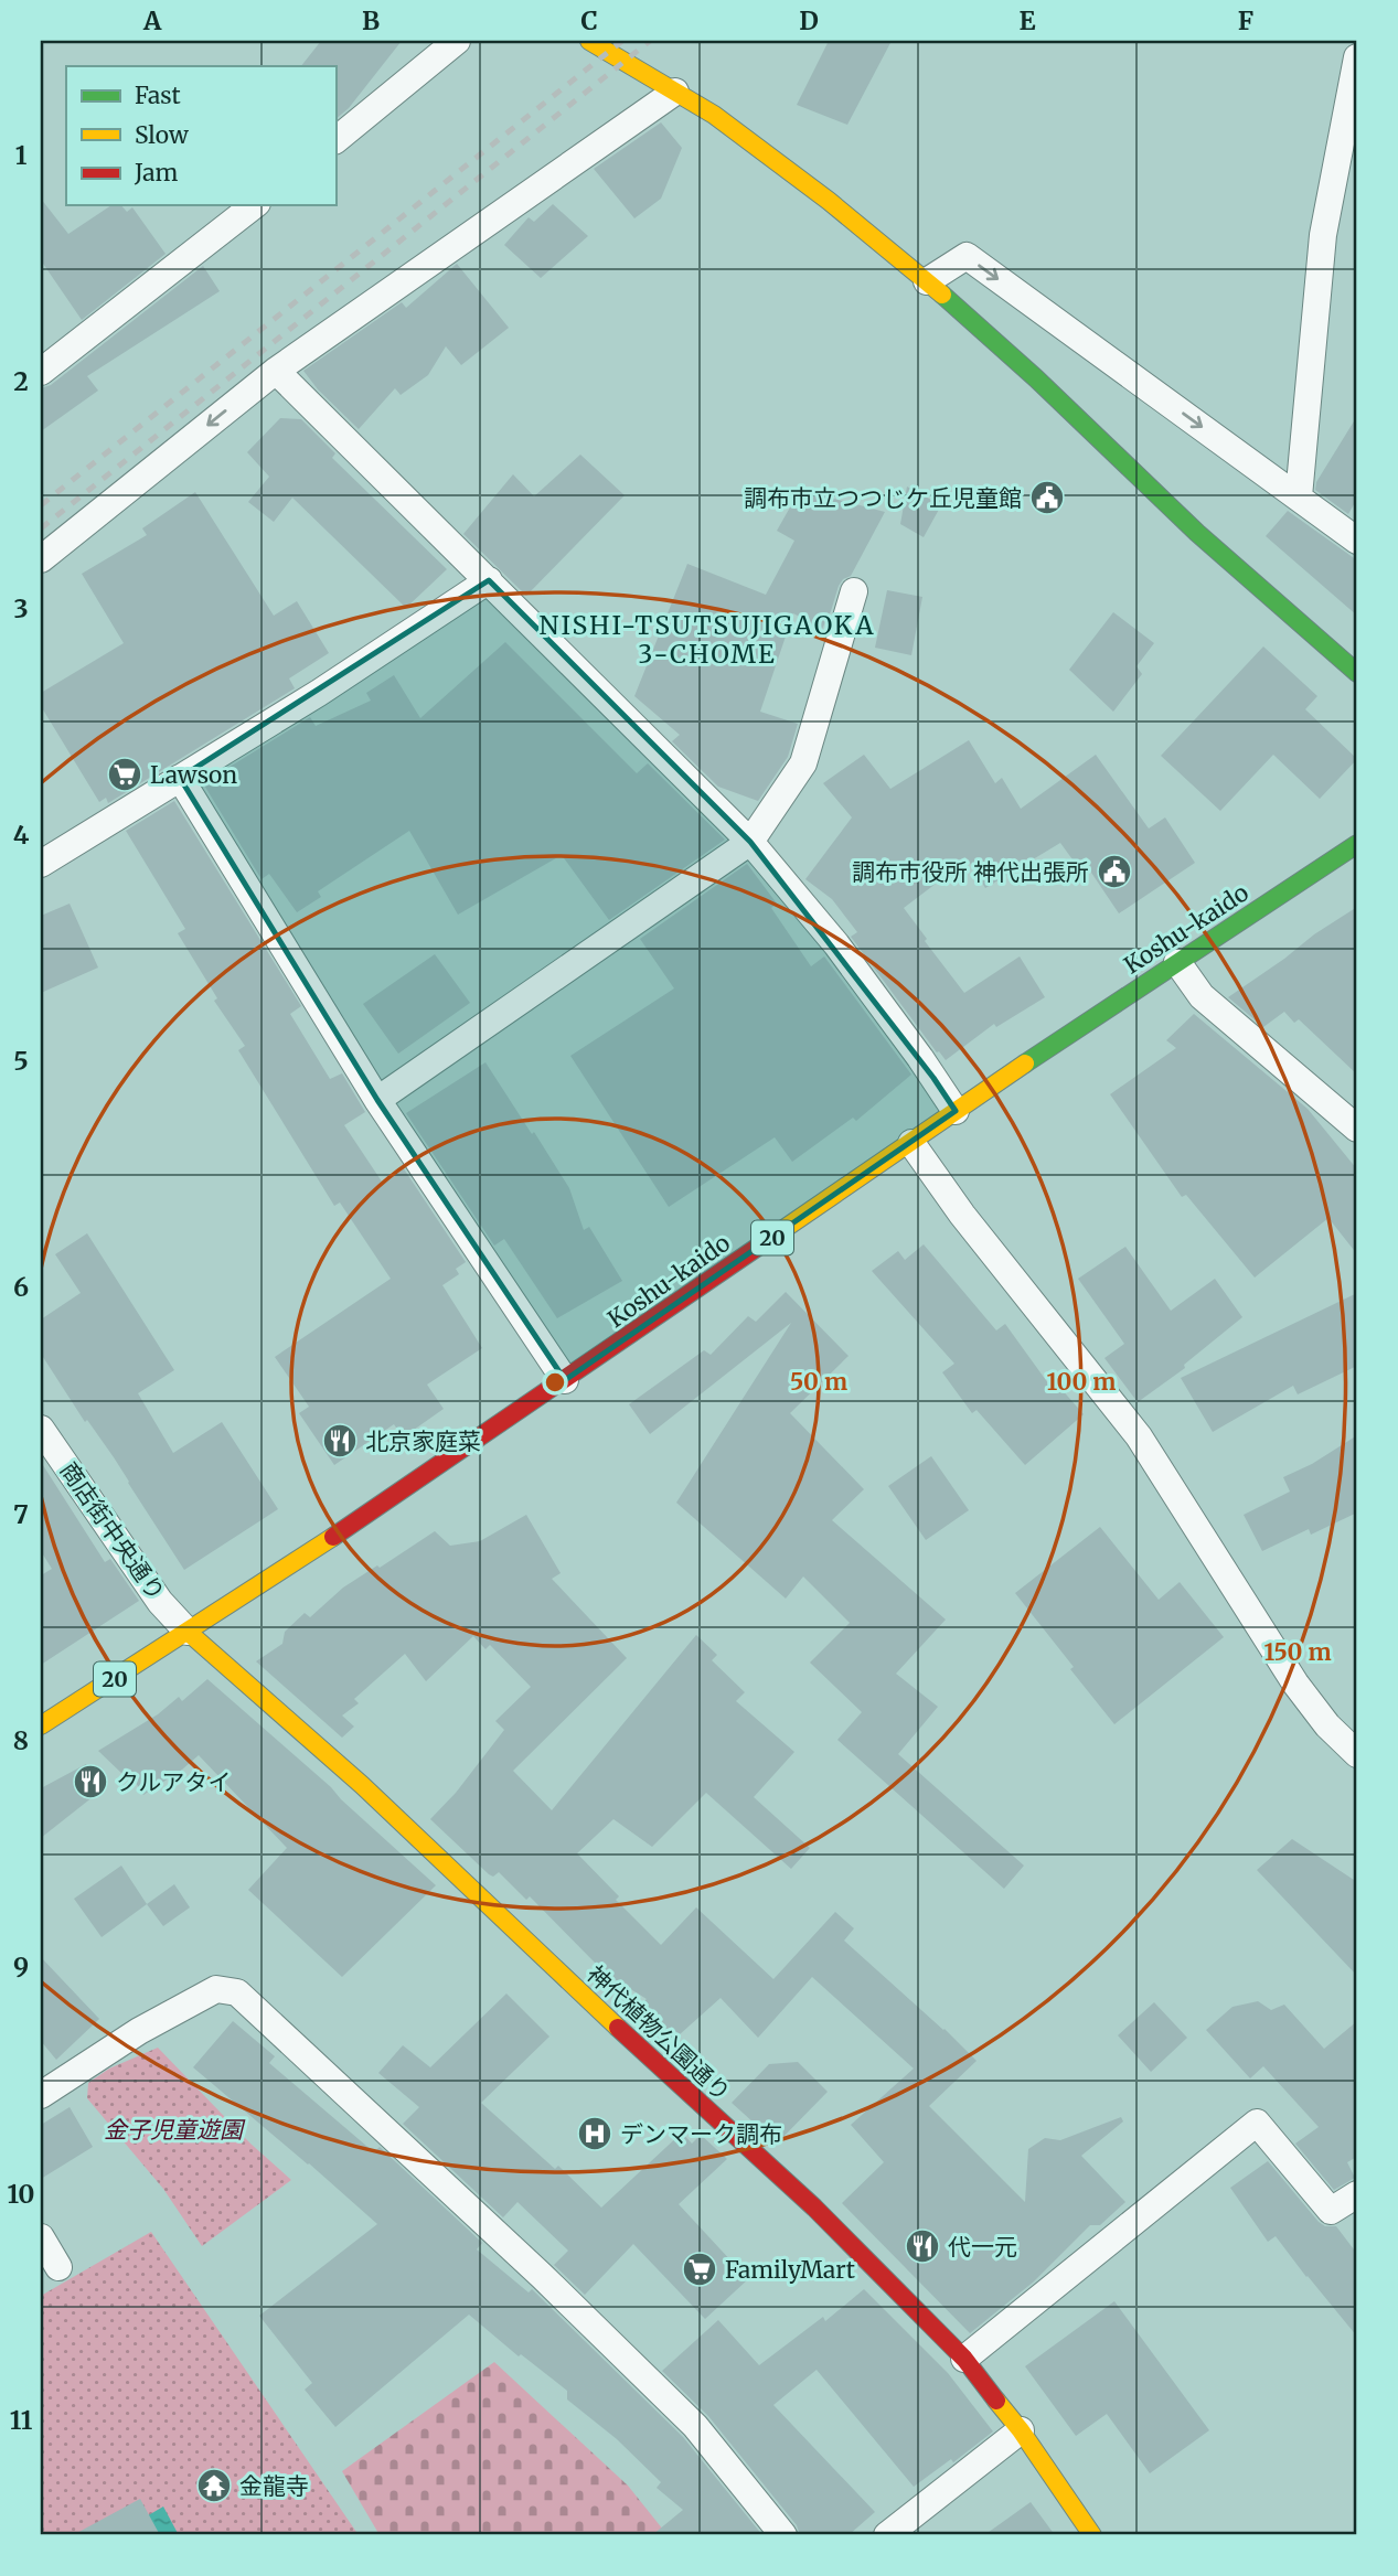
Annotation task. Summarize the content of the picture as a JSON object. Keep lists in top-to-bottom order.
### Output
{
  "streets": {
    "main road": ["Koshu-kaido", "20", "神代植物公園通り"],
    "street": ["商店街中央通り"]
  },
  "crossings": [
    ["Koshu-kaido", "商店街中央通り"],
    ["Koshu-kaido", "神代植物公園通り"],
    ["商店街中央通り", "神代植物公園通り"]
  ],
  "districts": ["NISHI-TSUTSUJIGAOKA 3-CHOME"],
  "parks": ["金子児童遊園"],
  "places": {
    "public building": ["調布市立つつじケ丘児童館", "調布市役所 神代出張所"],
    "supermarket": ["Lawson", "FamilyMart"],
    "restaurant": ["北京家庭菜", "クルアタイ", "代一元"],
    "hospital": ["デンマーク調布"],
    "temple": ["金龍寺"]
  },
  "legend": ["Fast", "Slow", "Jam"],
  "grid": {
    "columns": [
      "A",
      "B",
      "C",
      "D",
      "E",
      "F"
    ],
    "rows": [
      "1",
      "2",
      "3",
      "4",
      "5",
      "6",
      "7",
      "8",
      "9",
      "10",
      "11"
    ]
  },
  "rings": ["50 m", "100 m", "150 m"]
}
